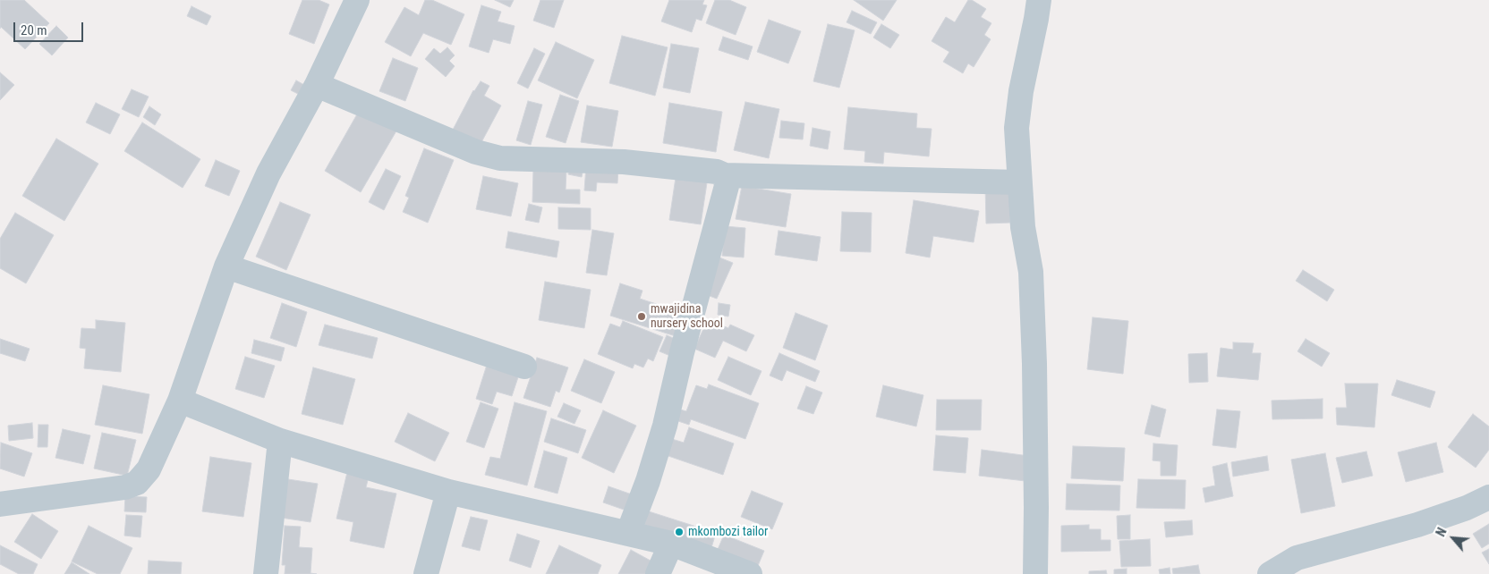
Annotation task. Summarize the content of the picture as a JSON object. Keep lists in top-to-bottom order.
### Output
{
  "places": ["mwajidina nursery school", "mkombozi tailor"],
  "scale_bar": "20 m",
  "north": "top left"
}
